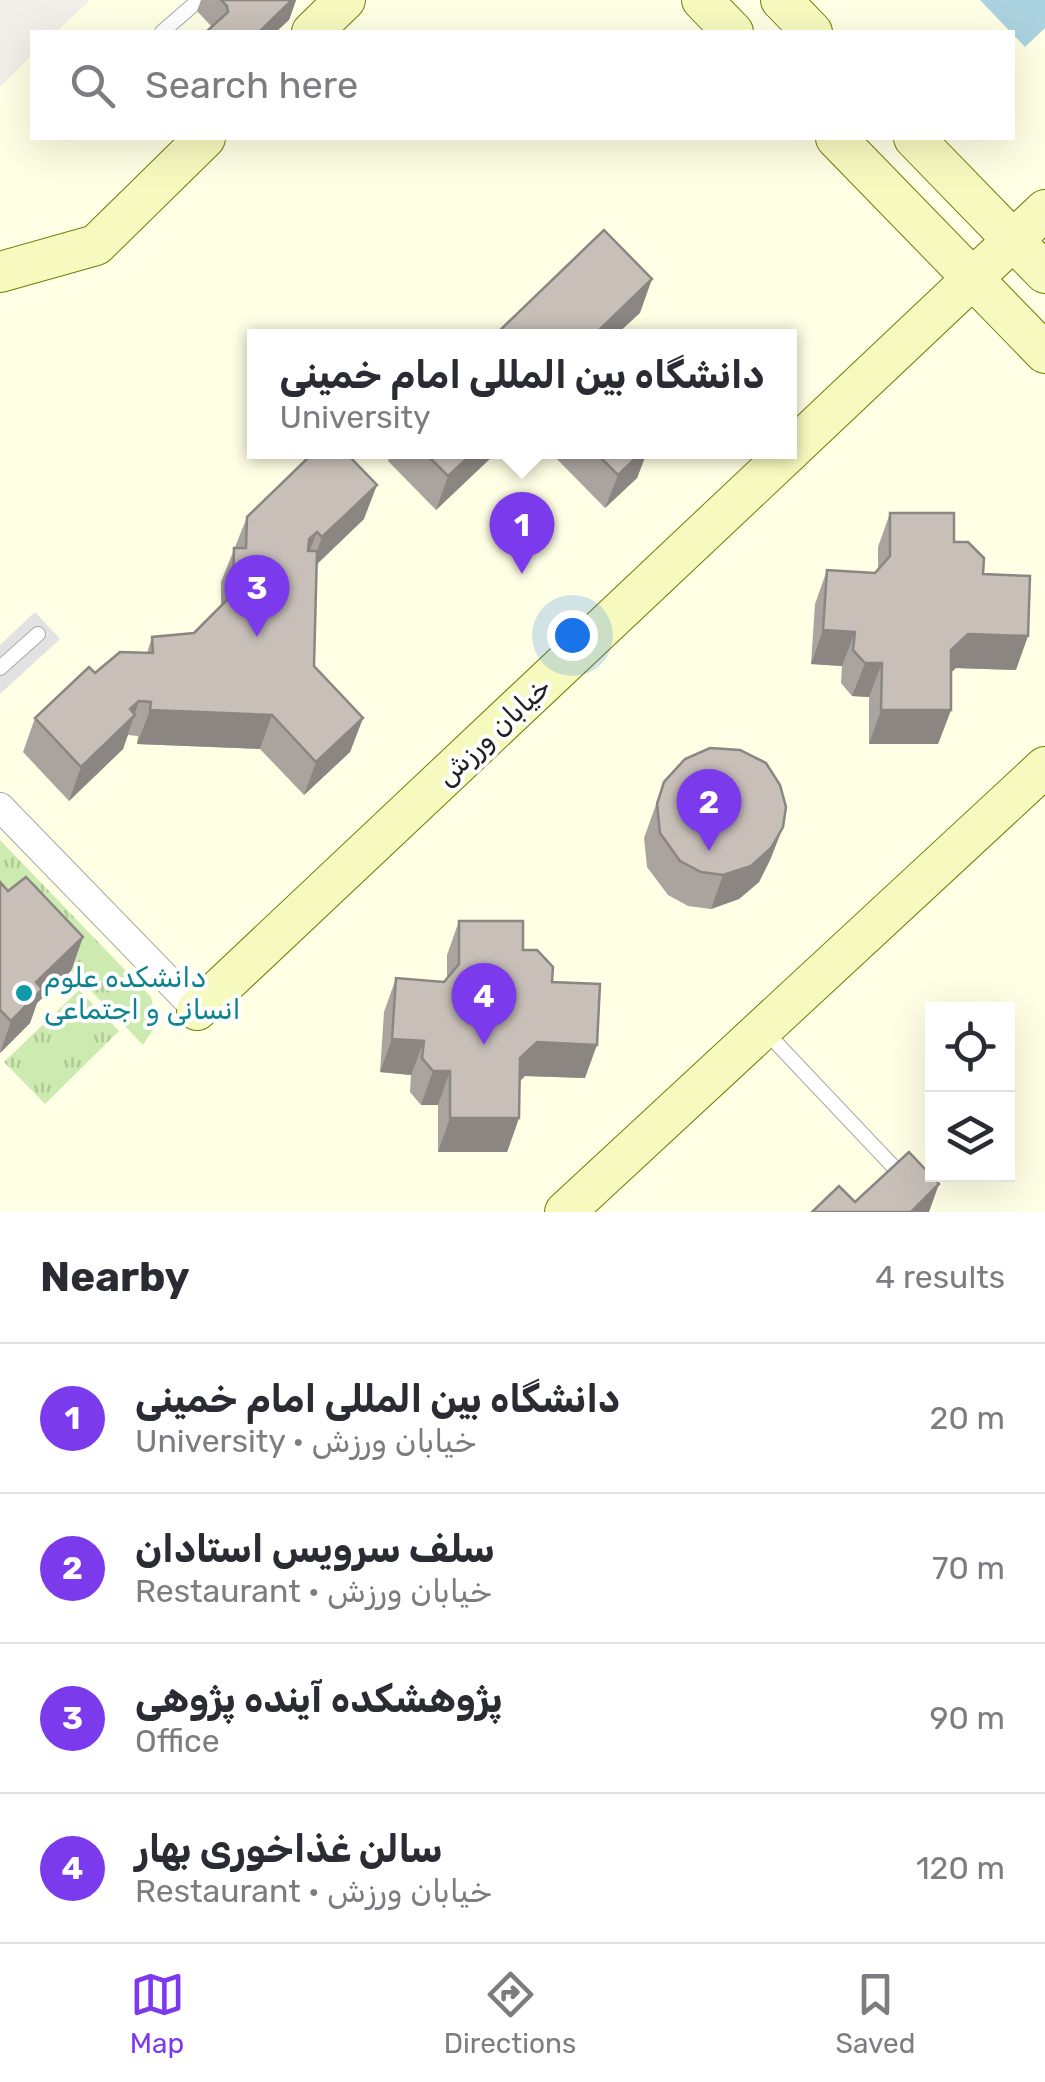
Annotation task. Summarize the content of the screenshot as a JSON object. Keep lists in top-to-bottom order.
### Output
{
  "streets": {
    "street": ["خیابان ورزش"]
  },
  "places": ["دانشکده علوم انسانی و اجتماعی"],
  "page": {
    "search": "Search here",
    "popup": ["دانشگاه بین المللی امام خمینی", "University"],
    "pins": [
      "1",
      "3",
      "2",
      "4"
    ],
    "heading": ["Nearby", "4 results"],
    "list": [
      {
        "mark": "1",
        "name": "دانشگاه بین المللی امام خمینی",
        "note": "University · خیابان ورزش",
        "value": "20 m"
      },
      {
        "mark": "2",
        "name": "سلف سرویس استادان",
        "note": "Restaurant · خیابان ورزش",
        "value": "70 m"
      },
      {
        "mark": "3",
        "name": "پژوهشکده آینده پژوهی",
        "note": "Office",
        "value": "90 m"
      },
      {
        "mark": "4",
        "name": "سالن غذاخوری بهار",
        "note": "Restaurant · خیابان ورزش",
        "value": "120 m"
      }
    ],
    "nav": ["Map", "Directions", "Saved"]
  }
}
